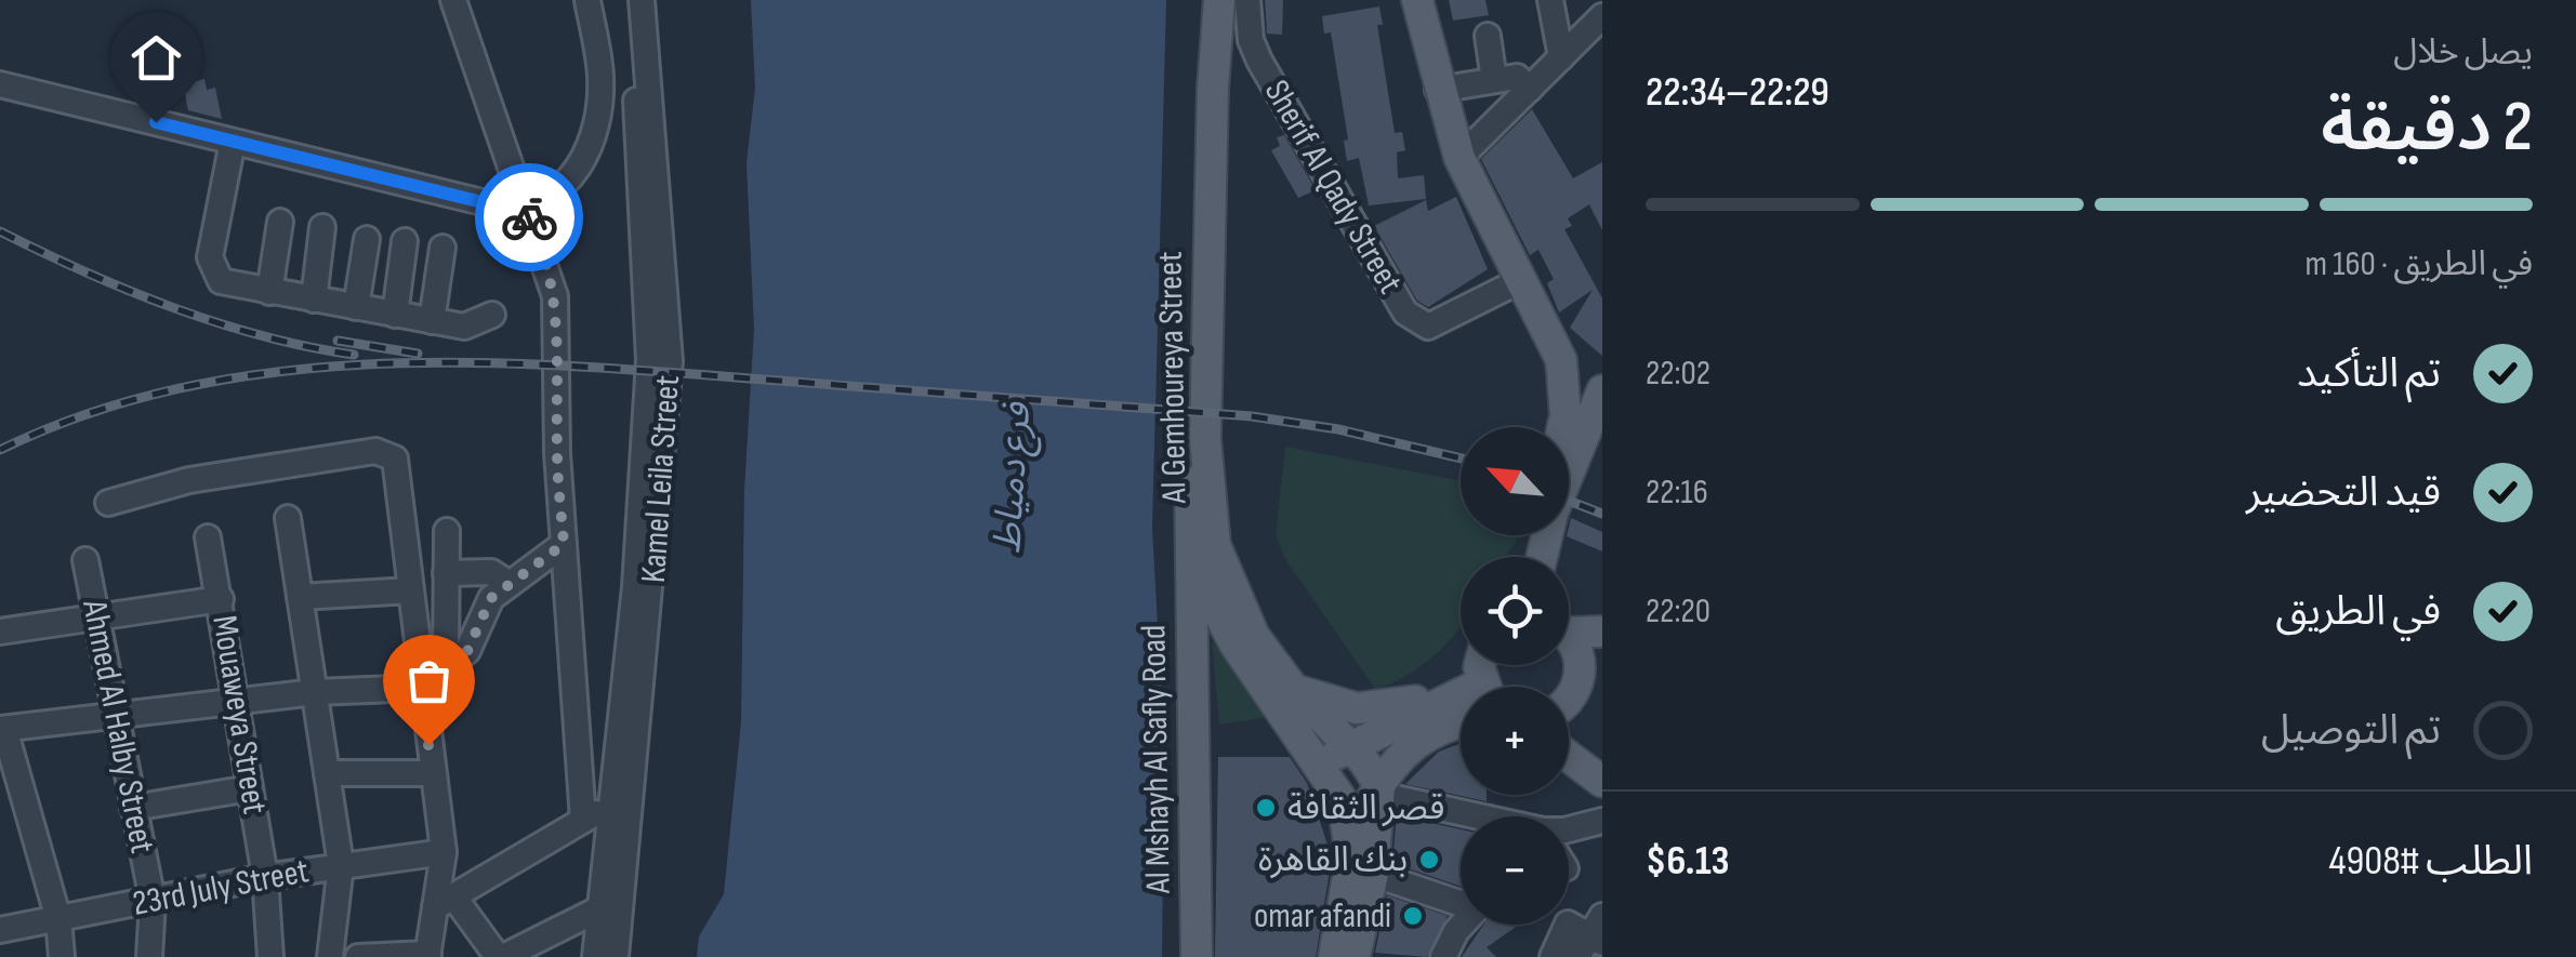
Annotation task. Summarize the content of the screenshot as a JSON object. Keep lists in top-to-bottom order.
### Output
{
  "streets": {
    "main road": ["Al Gemhoureya Street", "Al Mshayh Al Safly Road"],
    "street": [
      "Sherif Al Qady Street",
      "Kamel Leila Street",
      "Mouaweya Street",
      "Ahmed Al Halby Street",
      "23rd July Street"
    ]
  },
  "crossings": [
    ["Al Gemhoureya Street", "Al Mshayh Al Safly Road"],
    ["Mouaweya Street", "23rd July Street"],
    ["Ahmed Al Halby Street", "23rd July Street"]
  ],
  "water": ["فرع دمياط"],
  "places": ["قصر الثقافة", "بنك القاهرة", "omar afandi"],
  "north": "top left",
  "page": {
    "heading": ["2 دقيقة", "يصل خلال", "22:29–22:34"],
    "panel": ["الطلب #4908", "$6.13"],
    "bar": "في الطريق · 160 m",
    "list": [
      ["تم التأكيد", "22:02"],
      ["قيد التحضير", "22:16"],
      ["في الطريق", "22:20"],
      "تم التوصيل"
    ],
    "map_buttons": ["+", "−"]
  }
}
